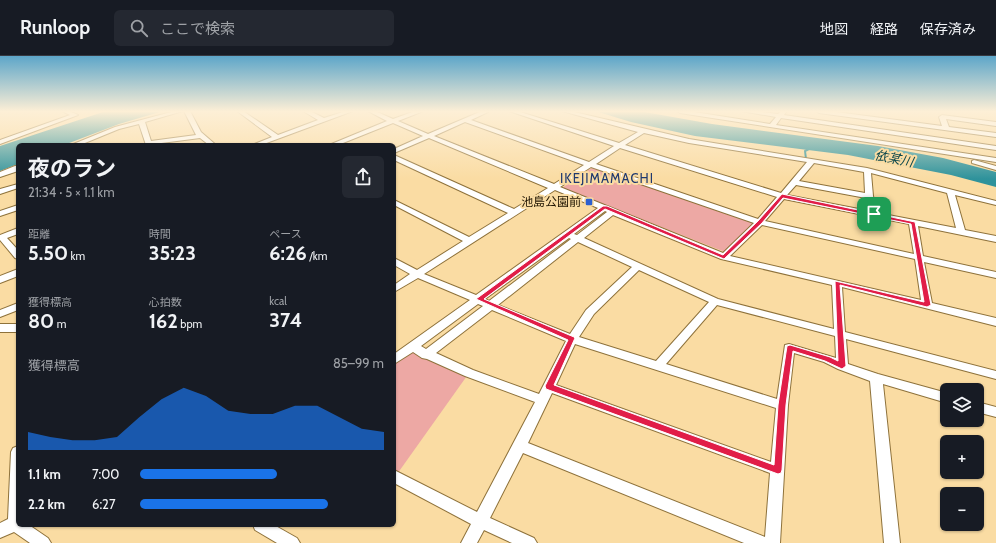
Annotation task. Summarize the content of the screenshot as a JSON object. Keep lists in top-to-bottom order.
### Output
{
  "districts": ["IKEJIMAMACHI"],
  "water": ["依某川"],
  "places": {
    "transit": ["池島公園前"]
  },
  "page": {
    "header": "Runloop",
    "search": "ここで検索",
    "nav": ["地図", "経路", "保存済み"],
    "heading": ["夜のラン", "21:34 · 5 × 1.1 km"],
    "stats": [
      ["距離", "5.50 km"],
      ["時間", "35:23"],
      ["ペース", "6:26 /km"],
      ["獲得標高", "80 m"],
      ["心拍数", "162 bpm"],
      ["kcal", "374"]
    ],
    "chart": ["獲得標高", "85–99 m"],
    "map_buttons": ["+", "−"],
    "list": [
      {
        "name": "1.1 km",
        "note": "7:00"
      },
      {
        "name": "2.2 km",
        "note": "6:27"
      }
    ]
  }
}
